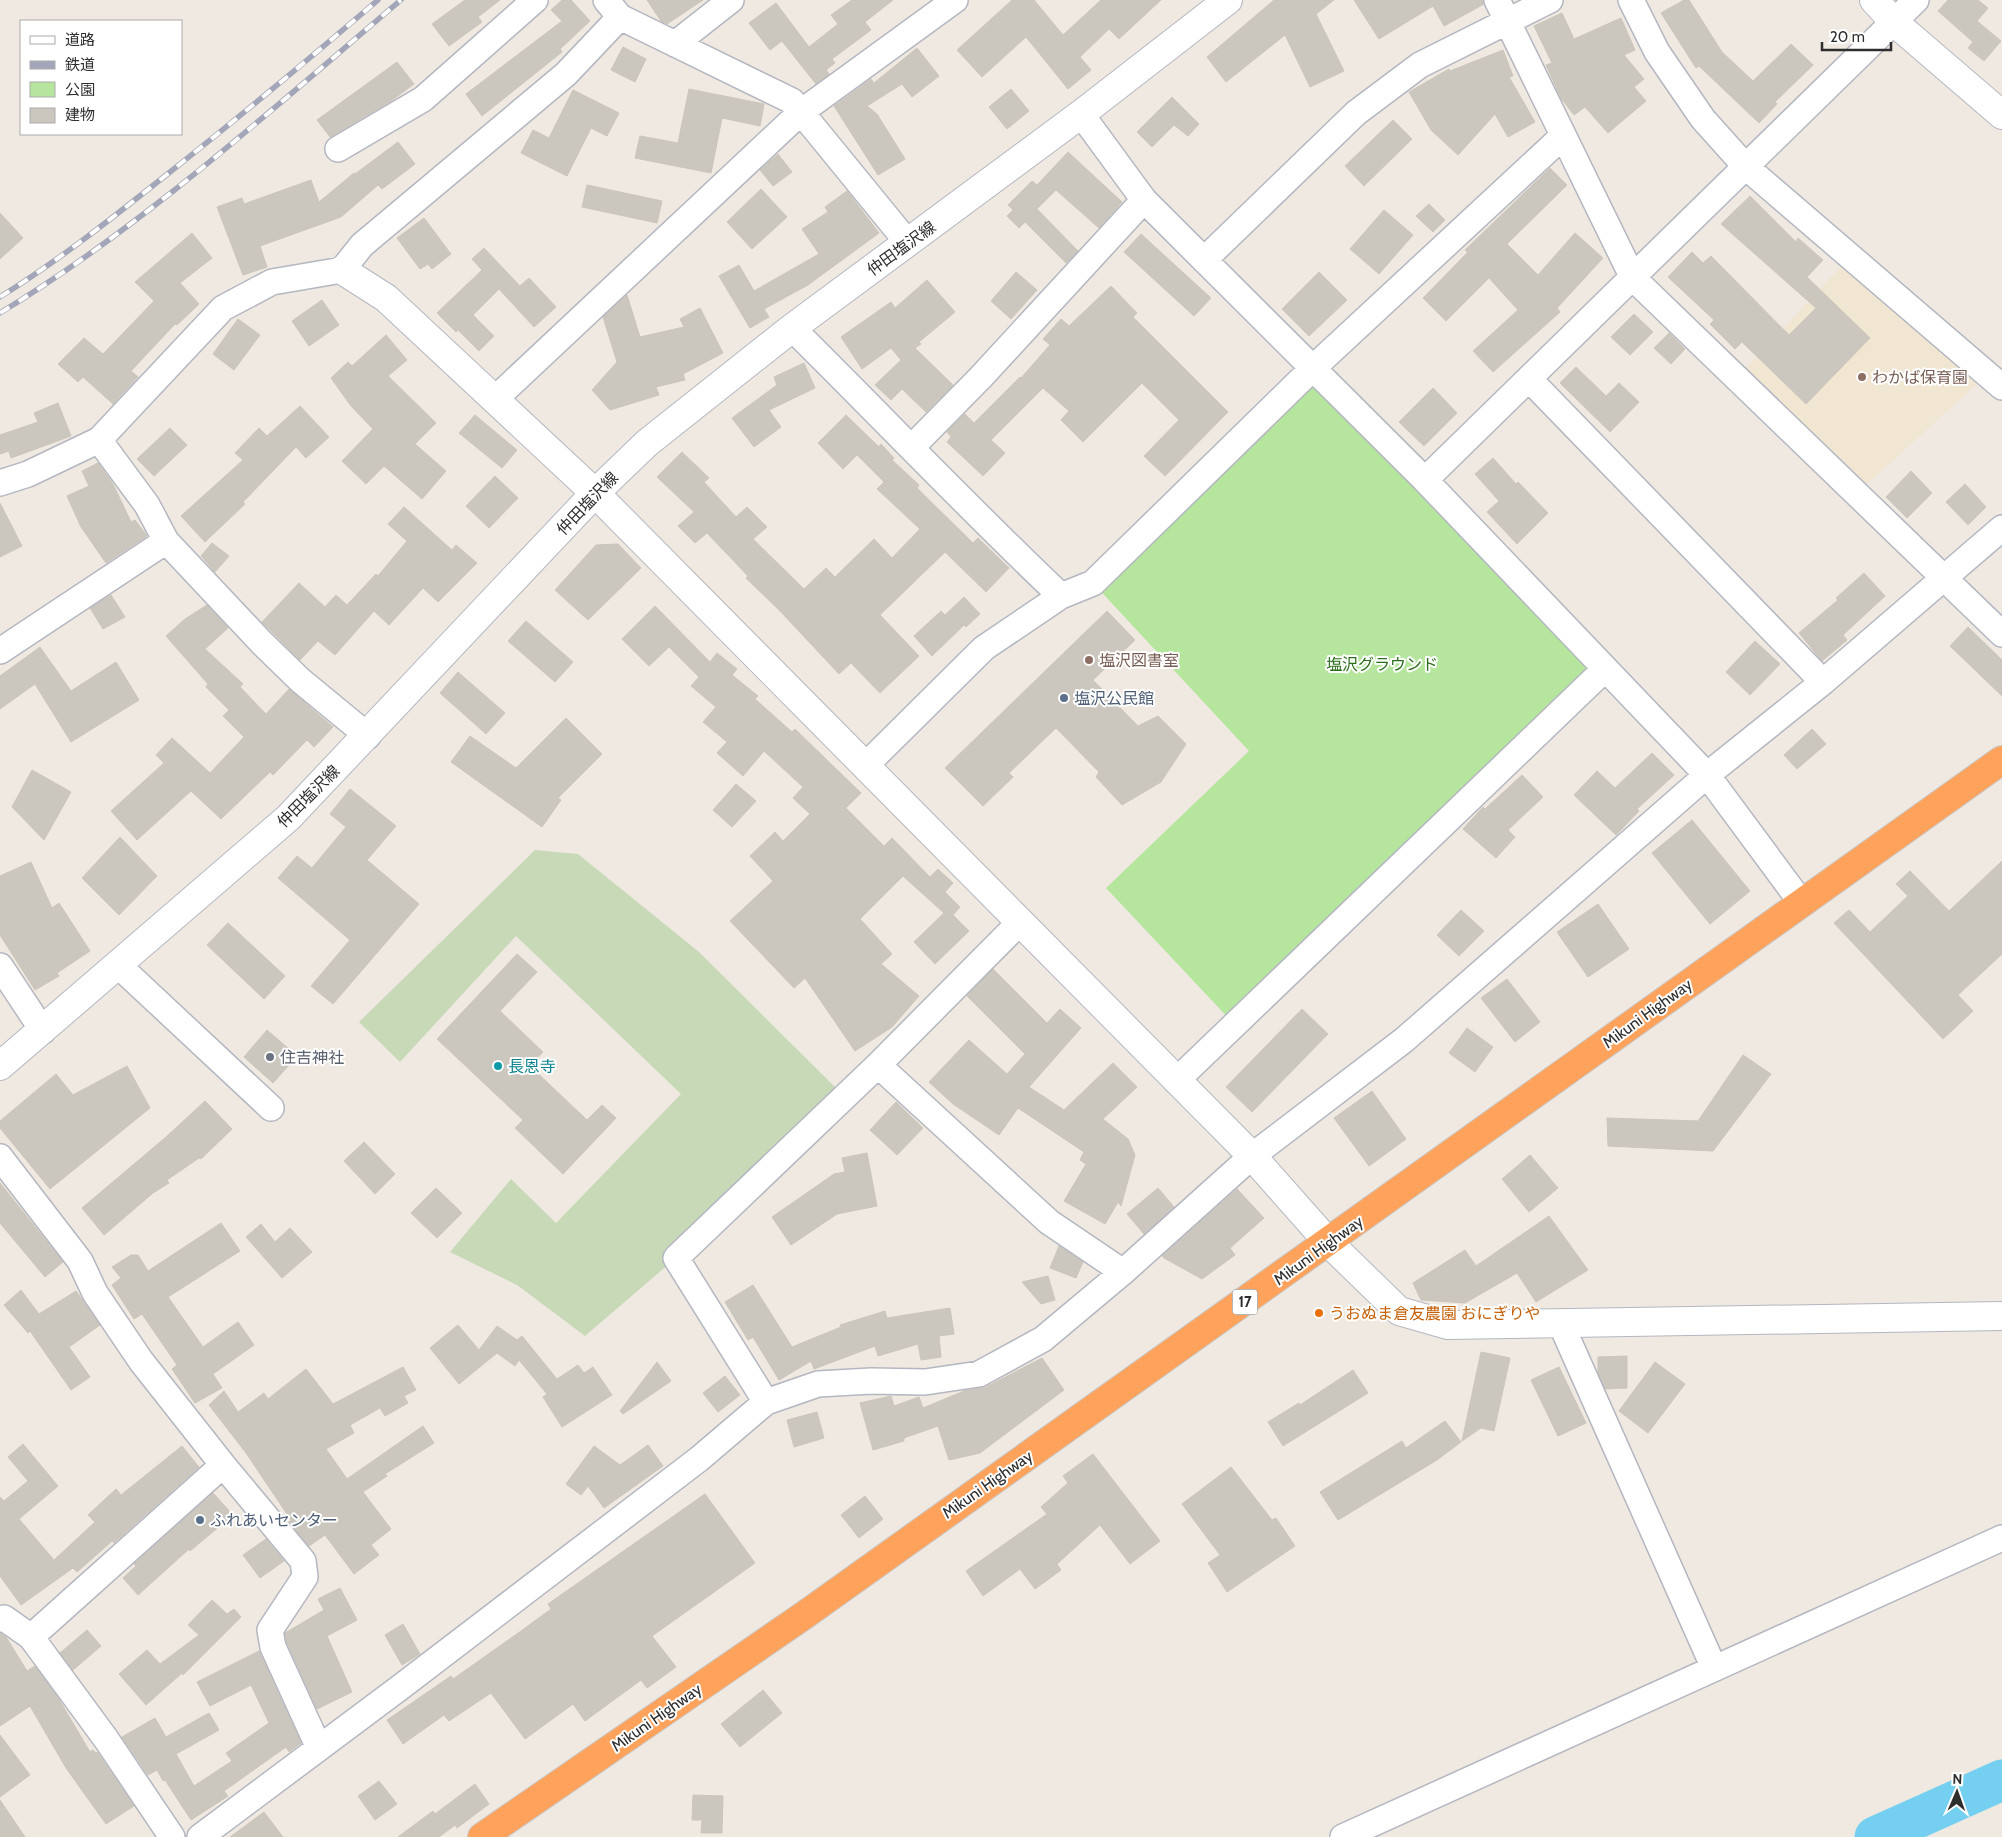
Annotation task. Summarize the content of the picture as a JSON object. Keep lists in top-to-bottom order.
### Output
{
  "streets": {
    "highway": ["Mikuni Highway", "17"],
    "street": ["仲田塩沢線"]
  },
  "parks": ["塩沢グラウンド"],
  "places": [
    "わかば保育園",
    "塩沢図書室",
    "塩沢公民館",
    "住吉神社",
    "長恩寺",
    "うおぬま倉友農園 おにぎりや",
    "ふれあいセンター"
  ],
  "legend": [
    "道路",
    "鉄道",
    "公園",
    "建物"
  ],
  "scale_bar": "20 m",
  "north": "top"
}
